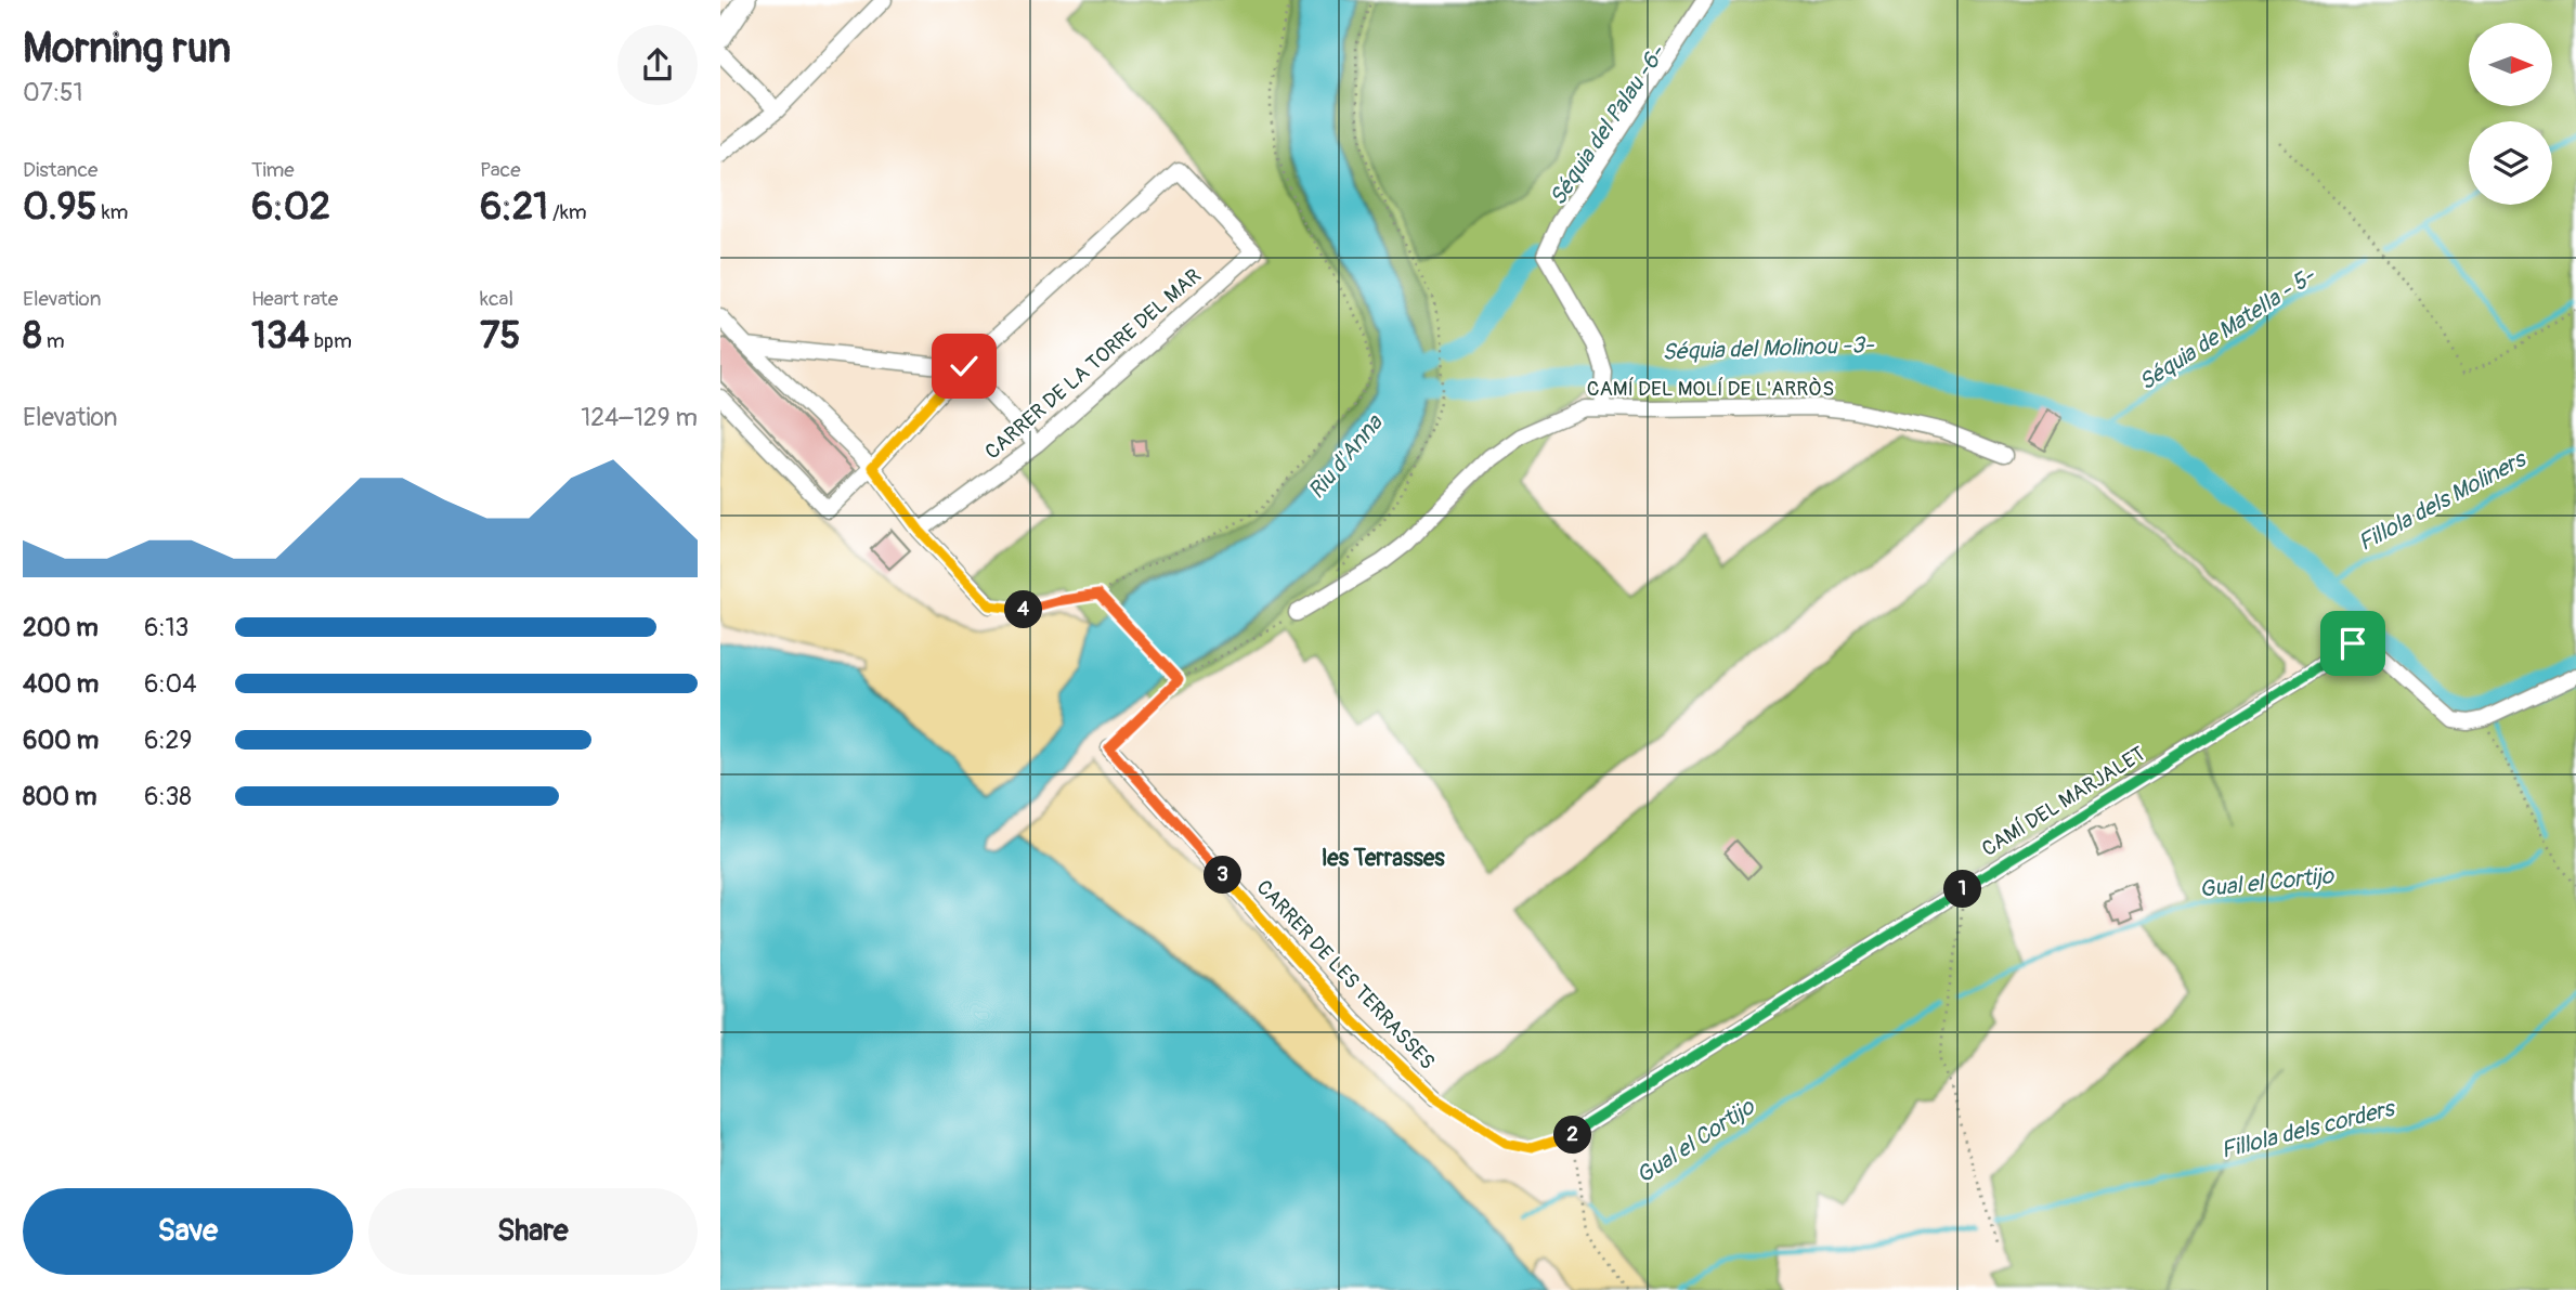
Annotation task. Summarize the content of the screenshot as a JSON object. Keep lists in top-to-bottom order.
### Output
{
  "streets": {
    "street": [
      "CARRER DE LA TORRE DEL MAR",
      "CAMÍ DEL MOLÍ DE L'ARRÒS",
      "CAMÍ DEL MARJALET",
      "CARRER DE LES TERRASSES"
    ]
  },
  "districts": ["les Terrasses"],
  "water": [
    "Séquia del Palau -6-",
    "Séquia de Matella - 5-",
    "Séquia del Molinou -3-",
    "Riu d'Anna",
    "Fillola dels Moliners",
    "Gual el Cortijo",
    "Fillola dels corders"
  ],
  "north": "right",
  "page": {
    "heading": ["Morning run", "07:51"],
    "stats": [
      ["Distance", "0.95 km"],
      ["Time", "6:02"],
      ["Pace", "6:21 /km"],
      ["Elevation", "8 m"],
      ["Heart rate", "134 bpm"],
      ["kcal", "75"]
    ],
    "chart": ["Elevation", "124–129 m"],
    "pins": [
      "4",
      "3",
      "1",
      "2"
    ],
    "list": [
      {
        "name": "200 m",
        "note": "6:13"
      },
      {
        "name": "400 m",
        "note": "6:04"
      },
      {
        "name": "600 m",
        "note": "6:29"
      },
      {
        "name": "800 m",
        "note": "6:38"
      }
    ],
    "buttons": ["Save", "Share"]
  }
}
